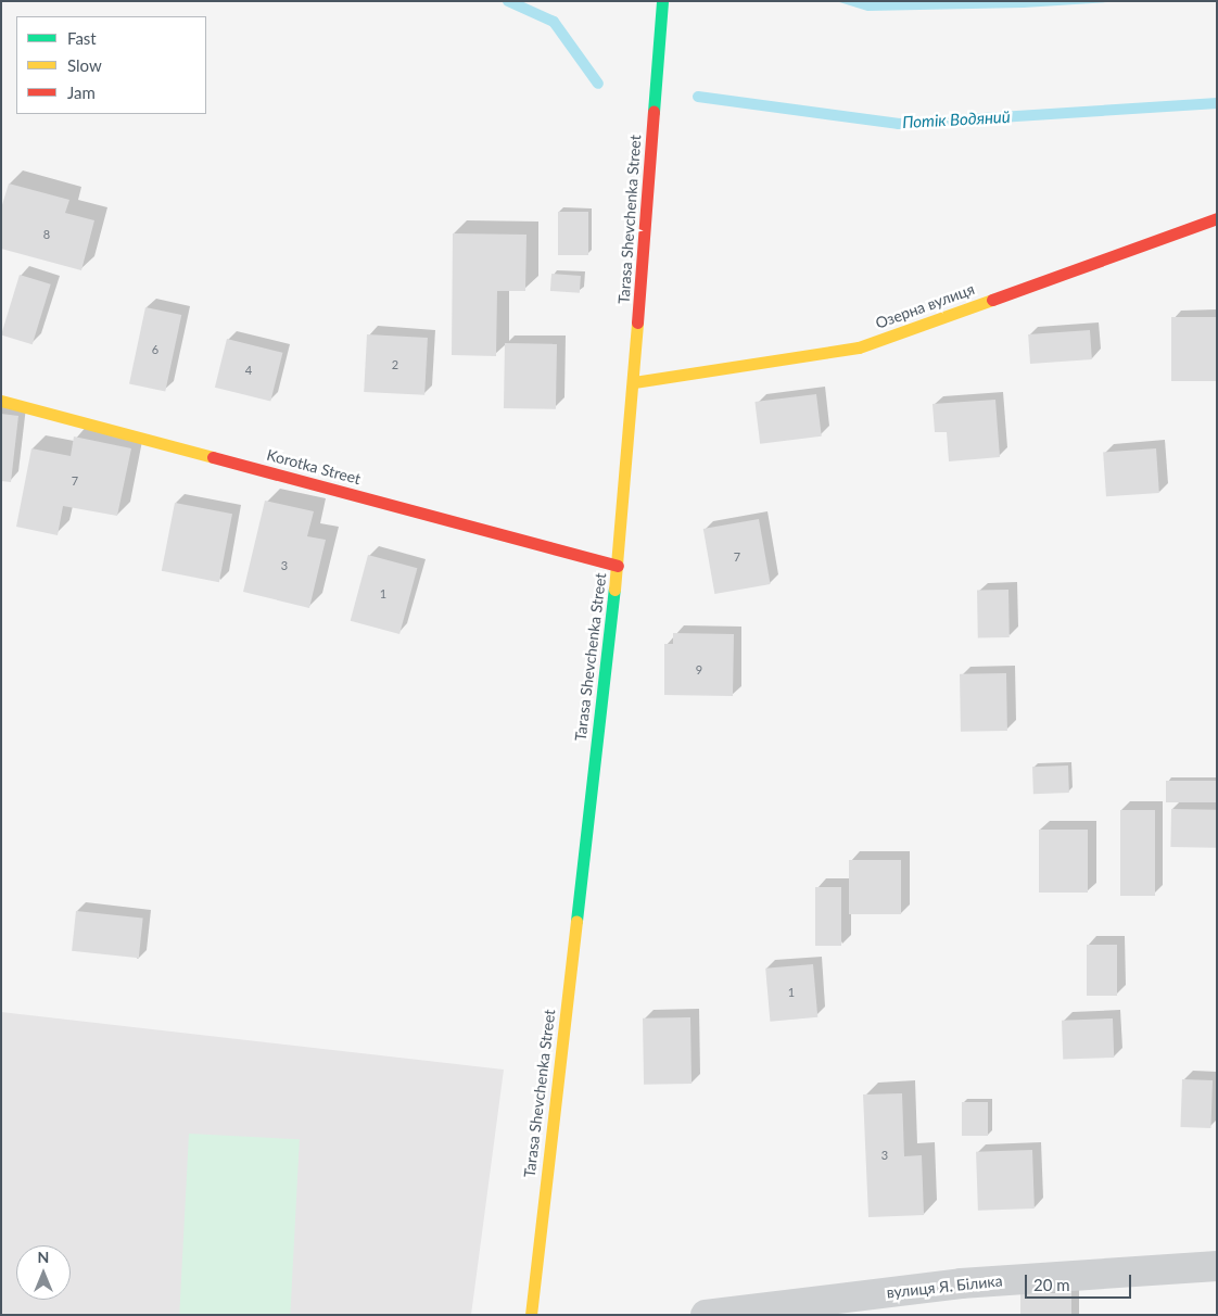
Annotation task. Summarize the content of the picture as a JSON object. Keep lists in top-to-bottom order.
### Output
{
  "streets": {
    "street": [
      "Tarasa Shevchenka Street",
      "Озерна вулиця",
      "Korotka Street",
      "вулиця Я. Білика"
    ]
  },
  "crossings": [
    ["Tarasa Shevchenka Street", "Озерна вулиця"],
    ["Tarasa Shevchenka Street", "Korotka Street"]
  ],
  "water": ["Потік Водяний"],
  "house_numbers": [
    "8",
    "6",
    "2",
    "4",
    "7",
    "7",
    "3",
    "1",
    "9",
    "1",
    "3"
  ],
  "legend": ["Fast", "Slow", "Jam"],
  "scale_bar": "20 m",
  "north": "top"
}
